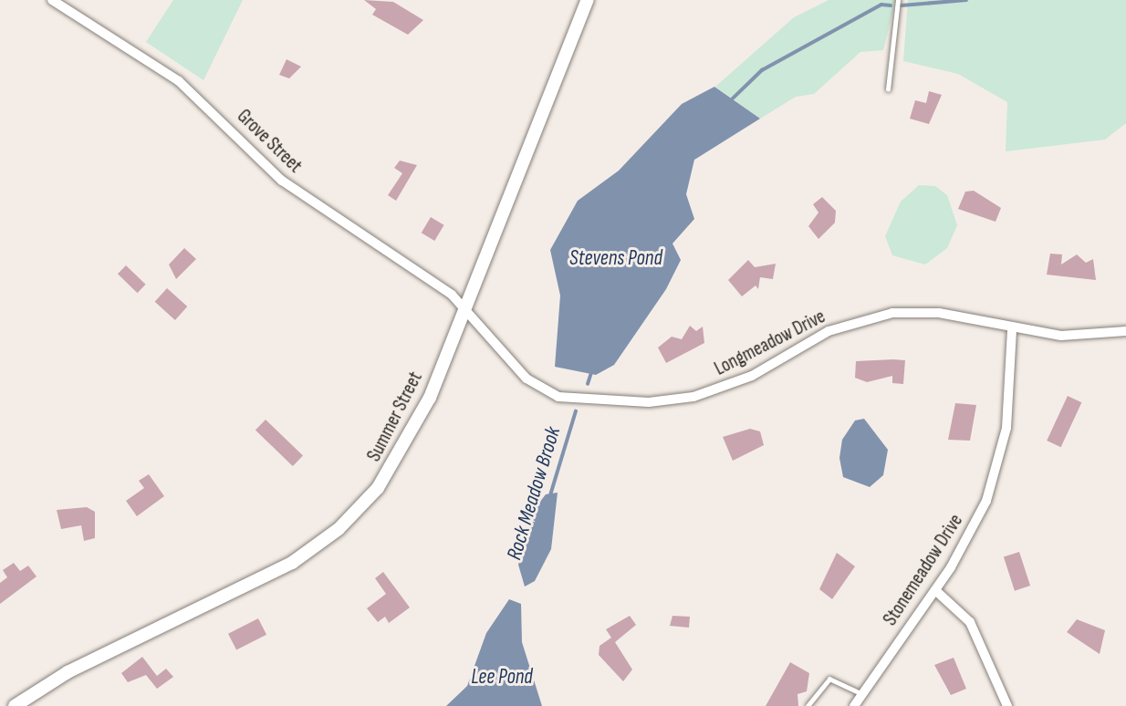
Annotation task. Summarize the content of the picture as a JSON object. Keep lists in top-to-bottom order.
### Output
{
  "streets": {
    "main road": ["Summer Street"],
    "street": ["Grove Street", "Longmeadow Drive", "Stonemeadow Drive"]
  },
  "crossings": [
    ["Grove Street", "Longmeadow Drive"],
    ["Grove Street", "Summer Street"],
    ["Longmeadow Drive", "Summer Street"],
    ["Longmeadow Drive", "Stonemeadow Drive"]
  ],
  "water": ["Stevens Pond", "Rock Meadow Brook", "Lee Pond"]
}
